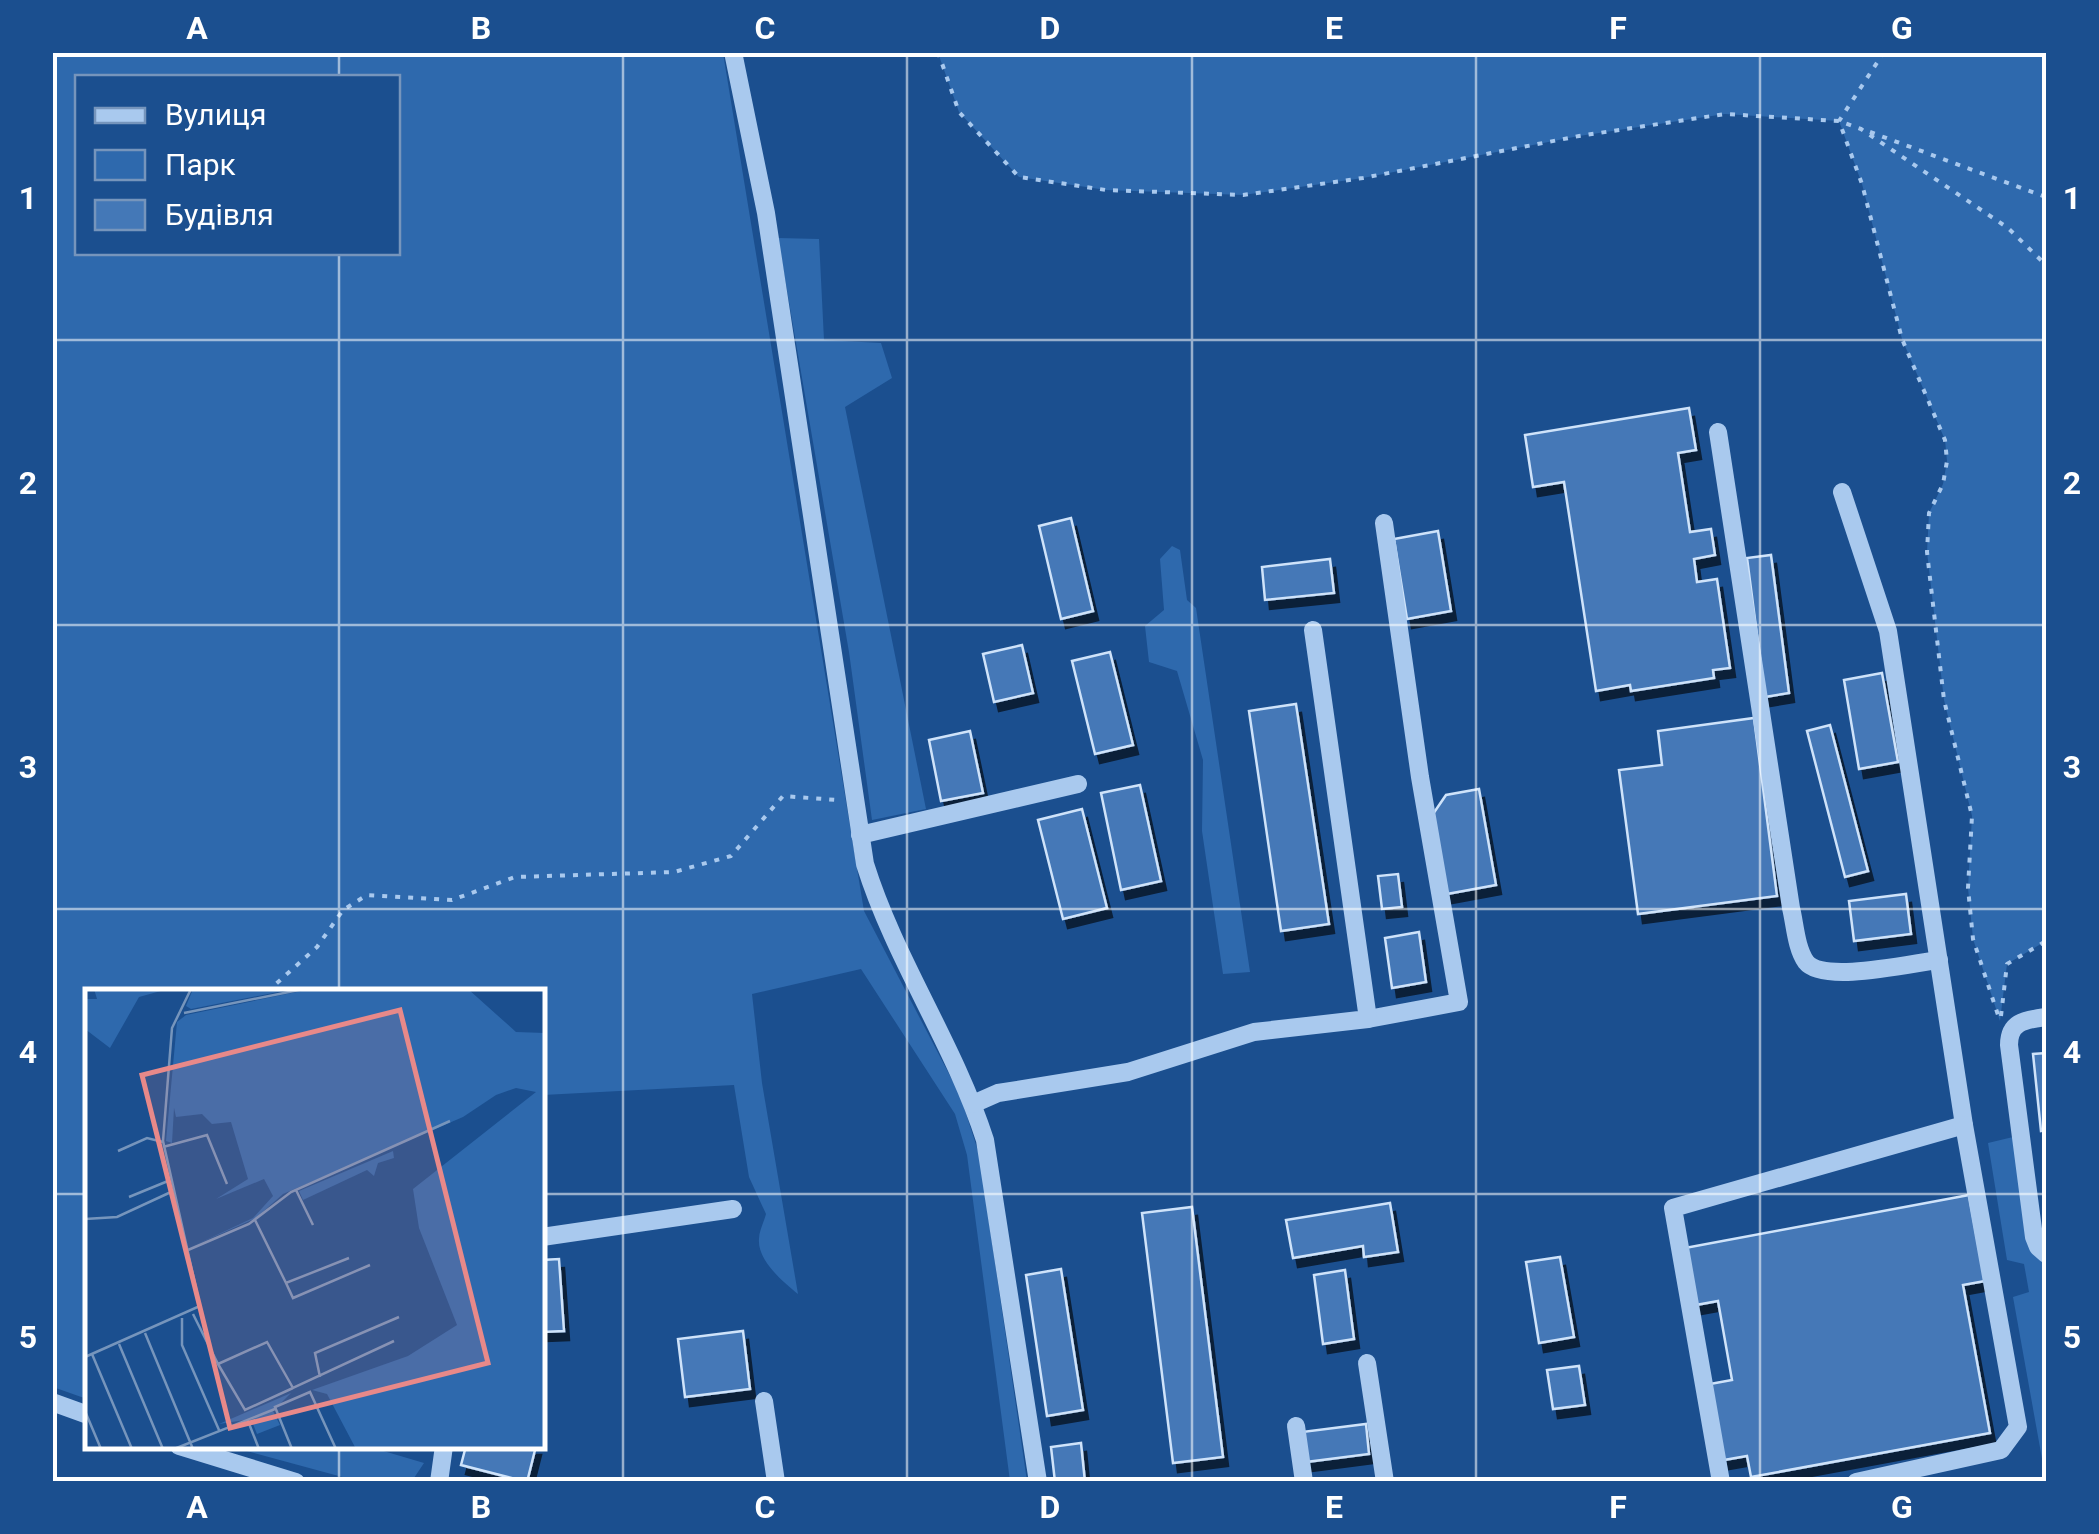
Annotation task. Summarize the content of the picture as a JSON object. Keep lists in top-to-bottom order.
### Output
{
  "legend": ["Вулиця", "Парк", "Будівля"],
  "grid": {
    "columns": [
      "A",
      "B",
      "C",
      "D",
      "E",
      "F",
      "G"
    ],
    "rows": [
      "1",
      "2",
      "3",
      "4",
      "5"
    ]
  }
}
